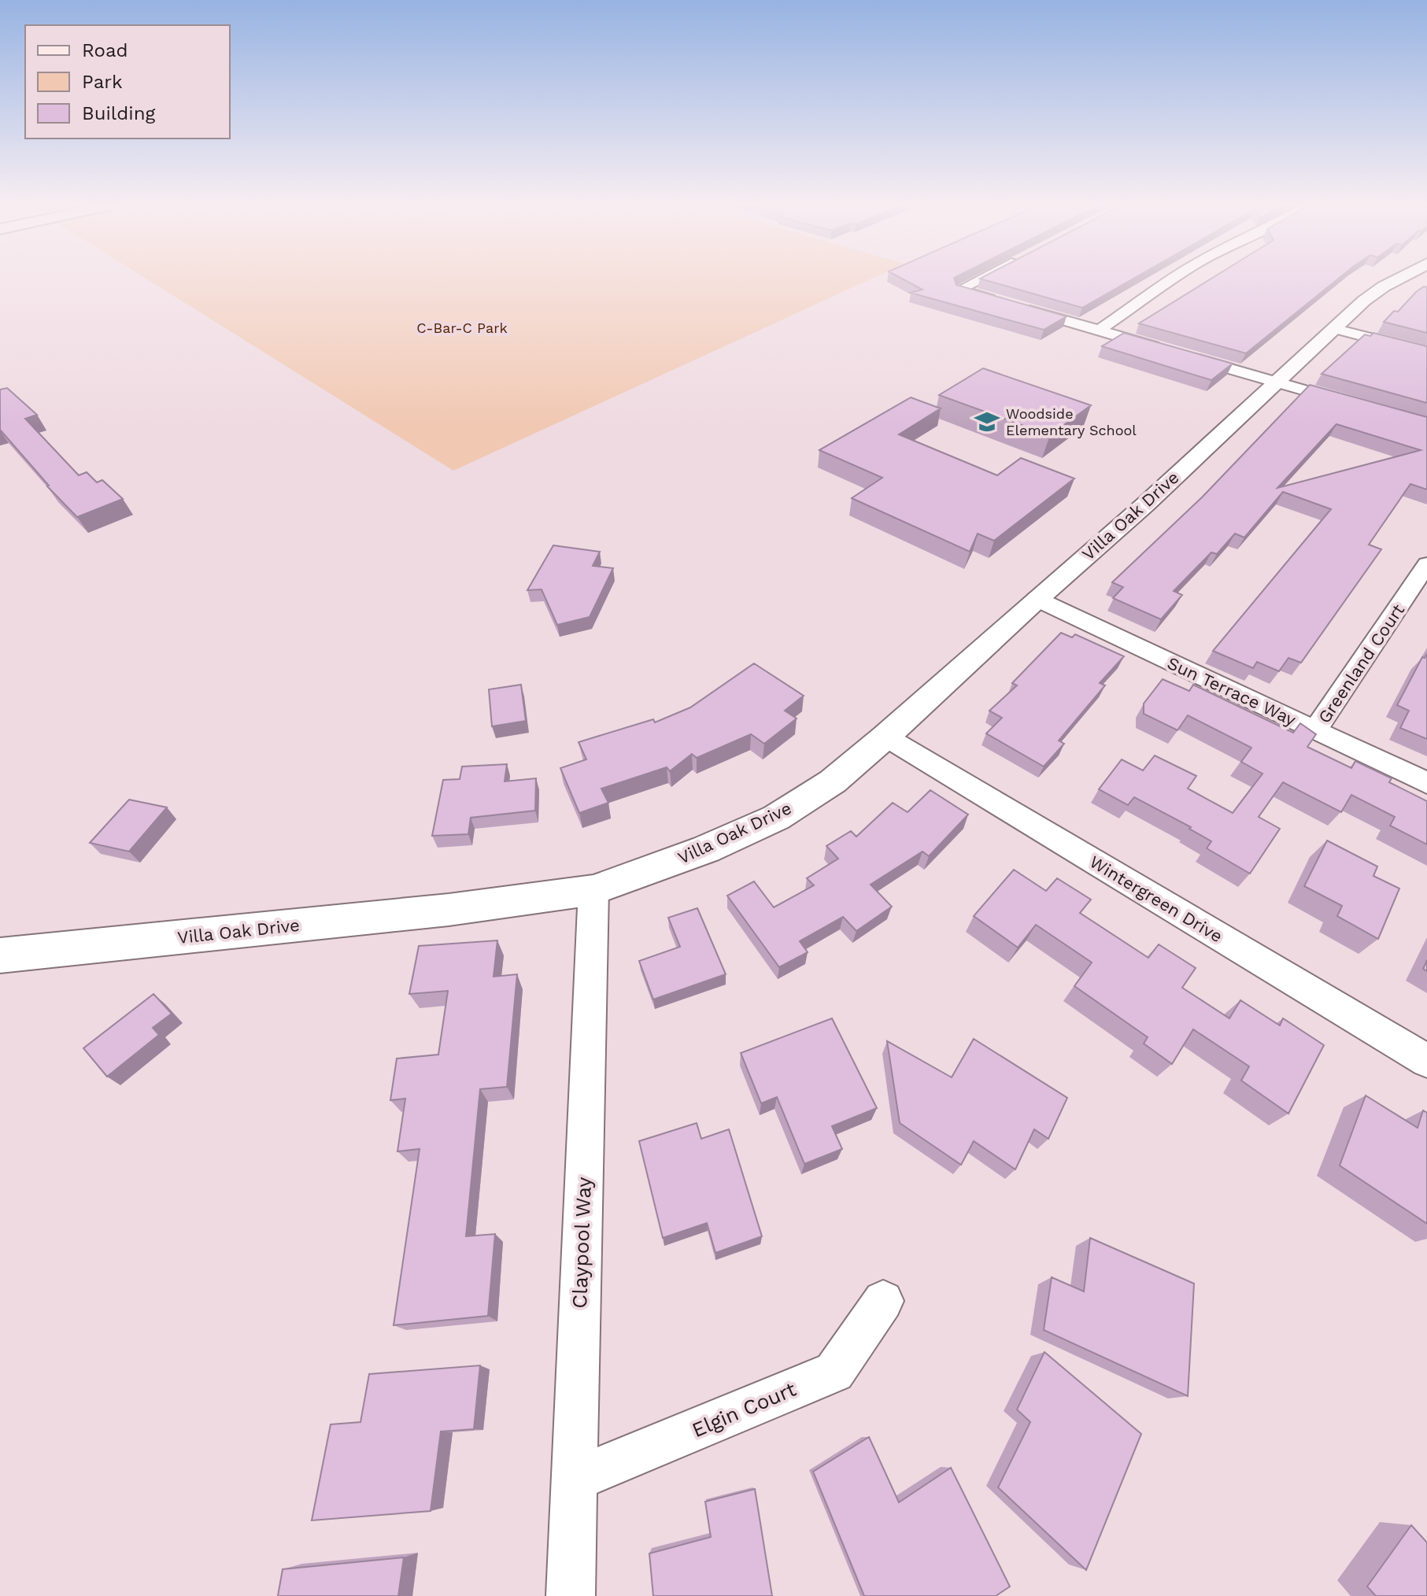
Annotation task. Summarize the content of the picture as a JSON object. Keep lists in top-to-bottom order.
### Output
{
  "streets": {
    "street": [
      "Villa Oak Drive",
      "Greenland Court",
      "Sun Terrace Way",
      "Wintergreen Drive",
      "Claypool Way",
      "Elgin Court"
    ]
  },
  "crossings": [
    ["Villa Oak Drive", "Sun Terrace Way"],
    ["Villa Oak Drive", "Wintergreen Drive"],
    ["Villa Oak Drive", "Claypool Way"],
    ["Greenland Court", "Sun Terrace Way"],
    ["Claypool Way", "Elgin Court"]
  ],
  "parks": ["C-Bar-C Park"],
  "places": {
    "school or university": ["Woodside Elementary School"]
  },
  "legend": ["Road", "Park", "Building"]
}
